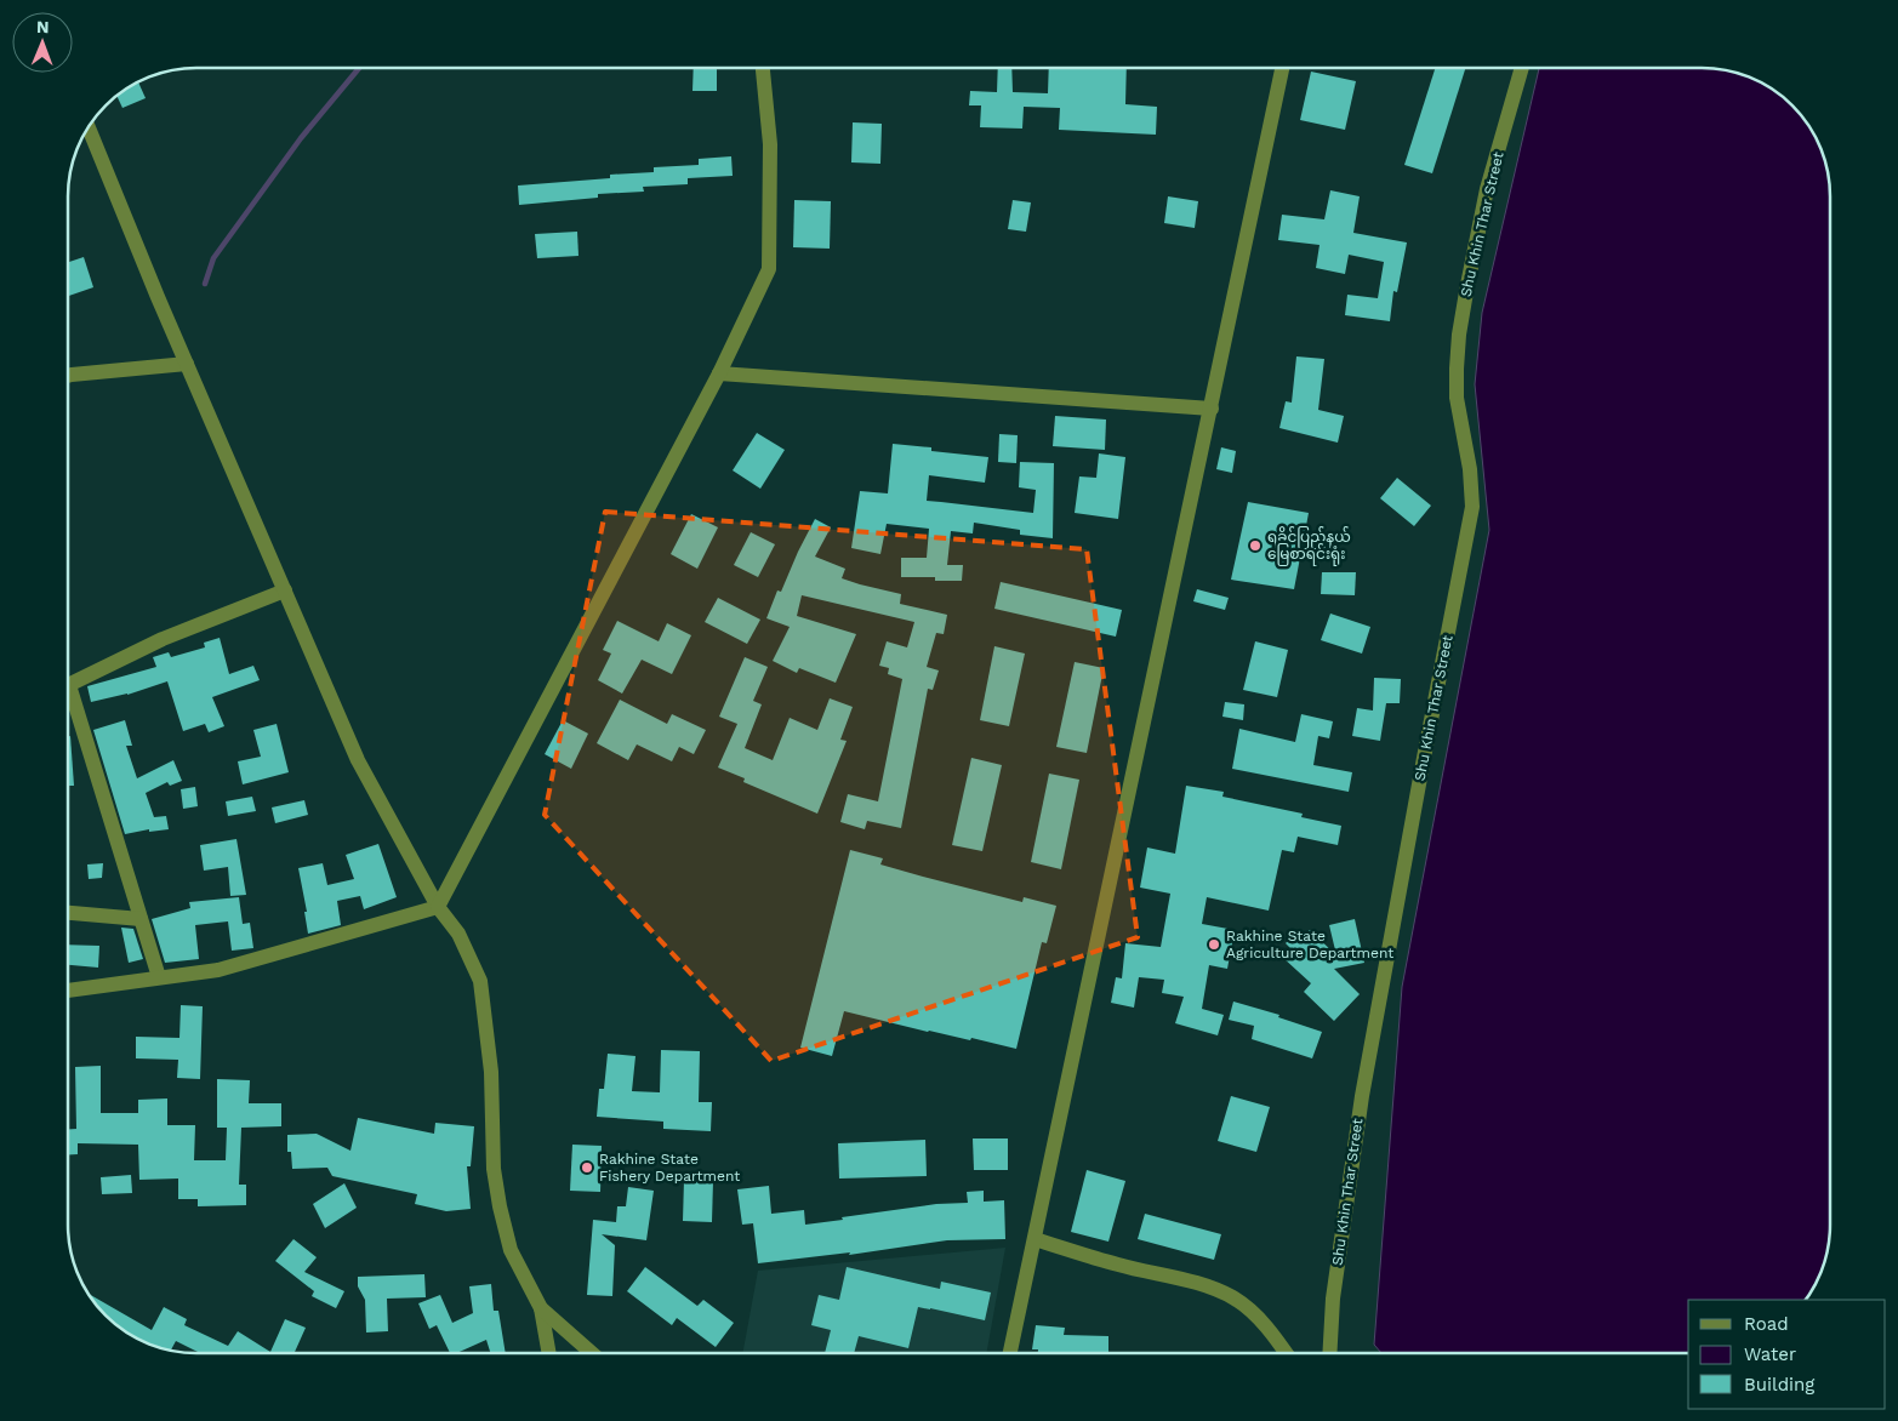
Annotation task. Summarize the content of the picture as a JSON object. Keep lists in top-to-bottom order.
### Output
{
  "streets": {
    "street": ["Shu Khin Thar Street"]
  },
  "places": ["ရခိုင်ပြည်နယ် မြေစာရင်းရုံး", "Rakhine State Agriculture Department", "Rakhine State Fishery Department"],
  "legend": ["Road", "Water", "Building"],
  "north": "top"
}
